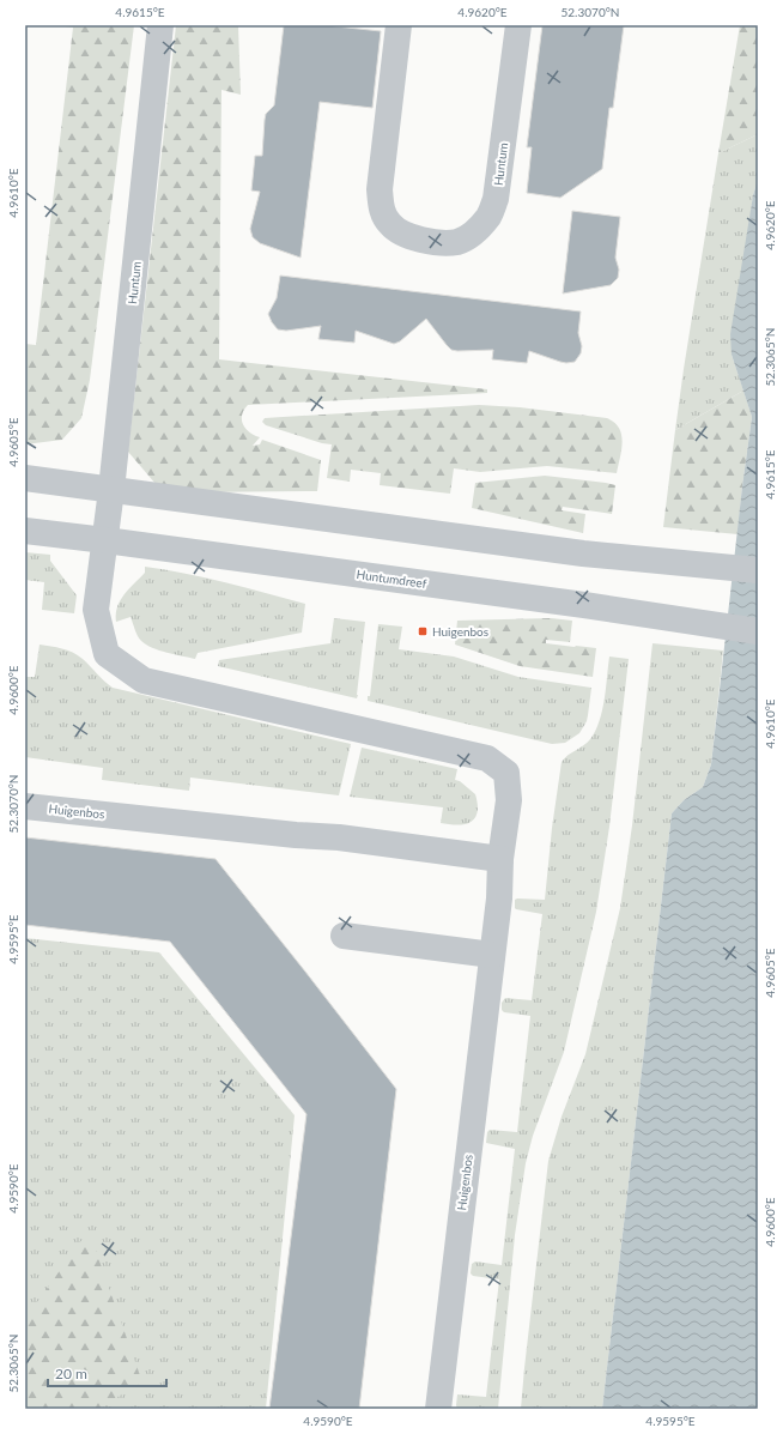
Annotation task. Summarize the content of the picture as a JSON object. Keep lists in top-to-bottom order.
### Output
{
  "streets": {
    "street": ["Huntum", "Huntumdreef", "Huigenbos"]
  },
  "crossings": [
    ["Huntum", "Huntumdreef"],
    ["Huntum", "Huigenbos"],
    ["Huntumdreef", "Huigenbos"]
  ],
  "places": {
    "transit": ["Huigenbos"]
  },
  "scale_bar": "20 m",
  "coordinates": [
    "4.9615°E",
    "4.9620°E",
    "52.3070°N",
    "4.9610°E",
    "52.3065°N",
    "4.9605°E",
    "4.9600°E",
    "4.9595°E",
    "4.9590°E"
  ]
}
